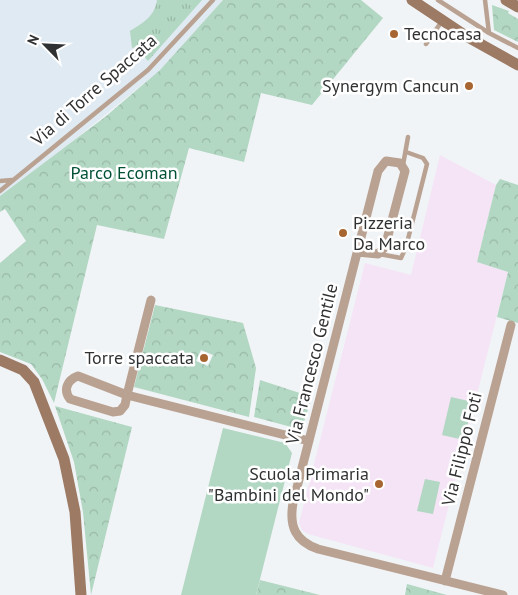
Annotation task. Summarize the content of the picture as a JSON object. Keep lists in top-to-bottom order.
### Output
{
  "streets": {
    "street": ["Via Francesco Gentile", "Via Filippo Foti"],
    "lane": ["Via di Torre Spaccata"]
  },
  "crossings": [
    ["Via Francesco Gentile", "Via Filippo Foti"]
  ],
  "parks": ["Parco Ecoman"],
  "places": [
    "Tecnocasa",
    "Synergym Cancun",
    "Pizzeria Da Marco",
    "Torre spaccata",
    "Scuola Primaria \"Bambini del Mondo\""
  ],
  "north": "top left"
}
